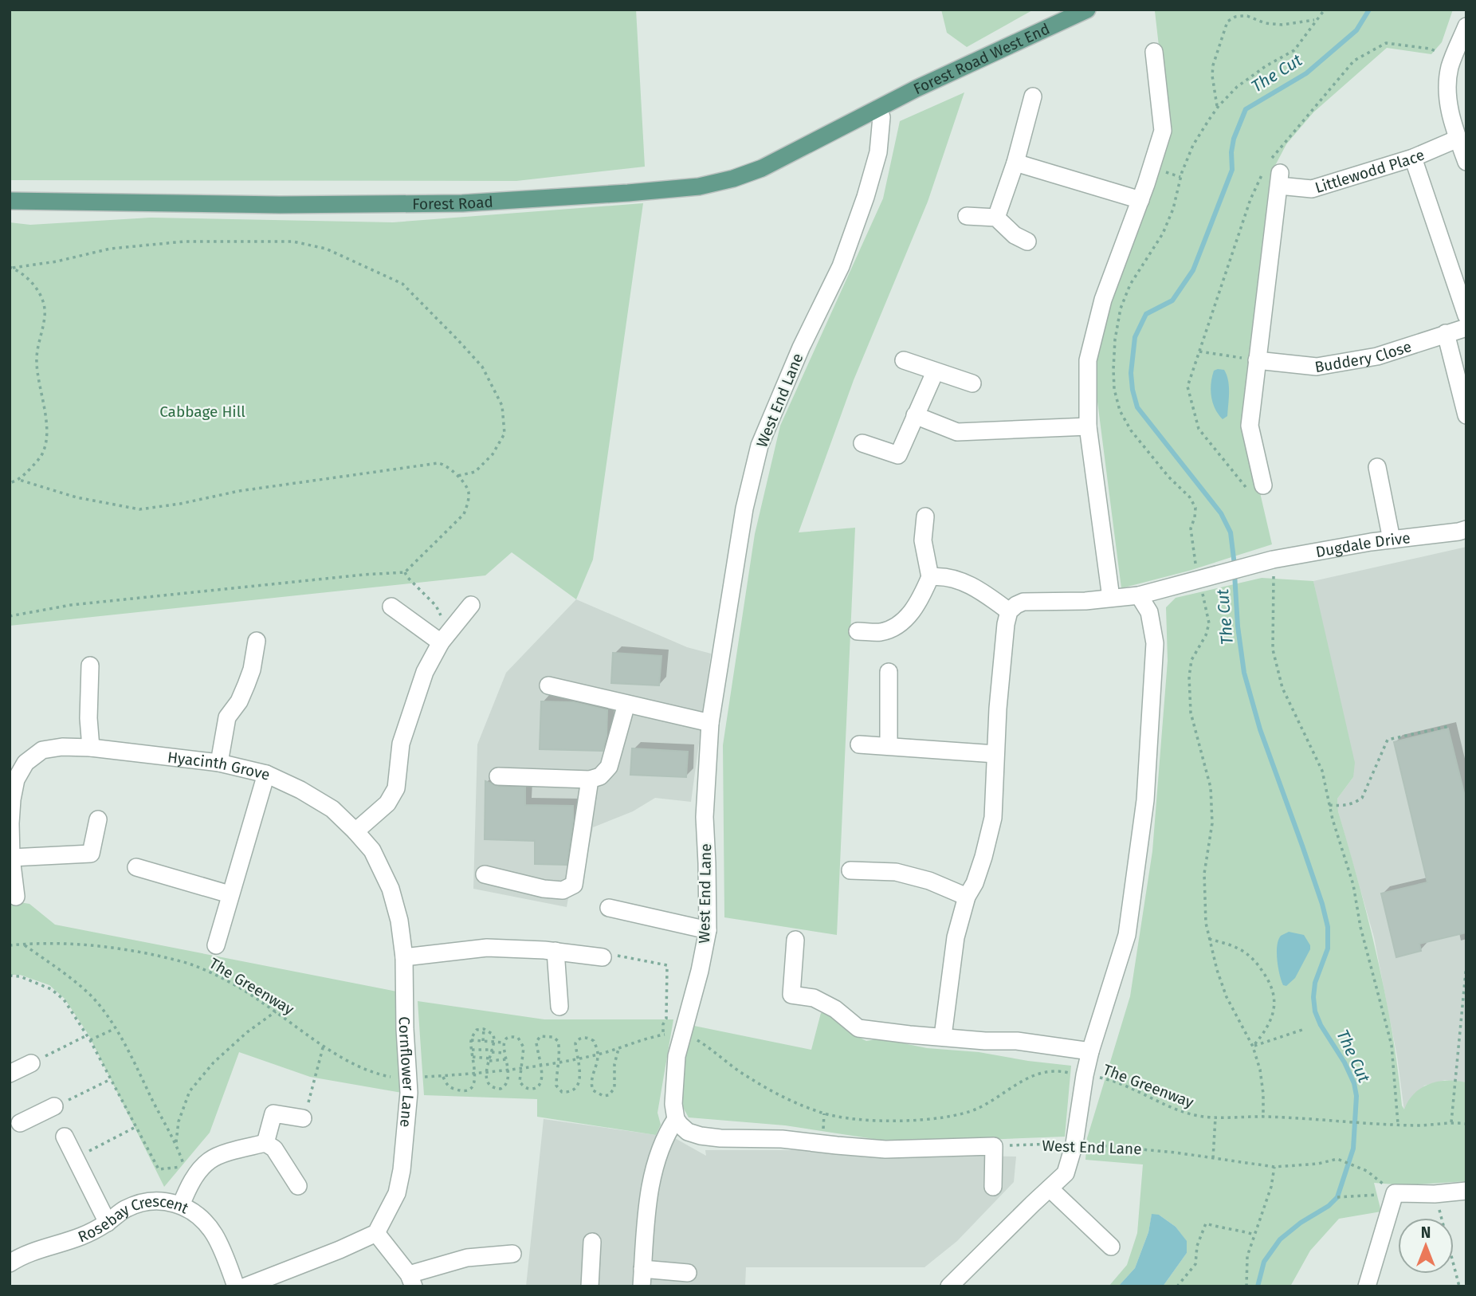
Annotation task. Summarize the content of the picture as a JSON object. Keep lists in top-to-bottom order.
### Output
{
  "streets": {
    "main road": ["Forest Road West End", "Forest Road"],
    "street": [
      "Littlewodd Place",
      "Buddery Close",
      "West End Lane",
      "Dugdale Drive",
      "Hyacinth Grove",
      "Cornflower Lane",
      "Rosebay Crescent"
    ],
    "path": ["The Greenway"]
  },
  "crossings": [
    ["Forest Road West End", "Forest Road"],
    ["Forest Road West End", "West End Lane"],
    ["Littlewodd Place", "Buddery Close"],
    ["Forest Road", "West End Lane"],
    ["Hyacinth Grove", "Cornflower Lane"]
  ],
  "water": ["The Cut"],
  "parks": ["Cabbage Hill"],
  "north": "top"
}
